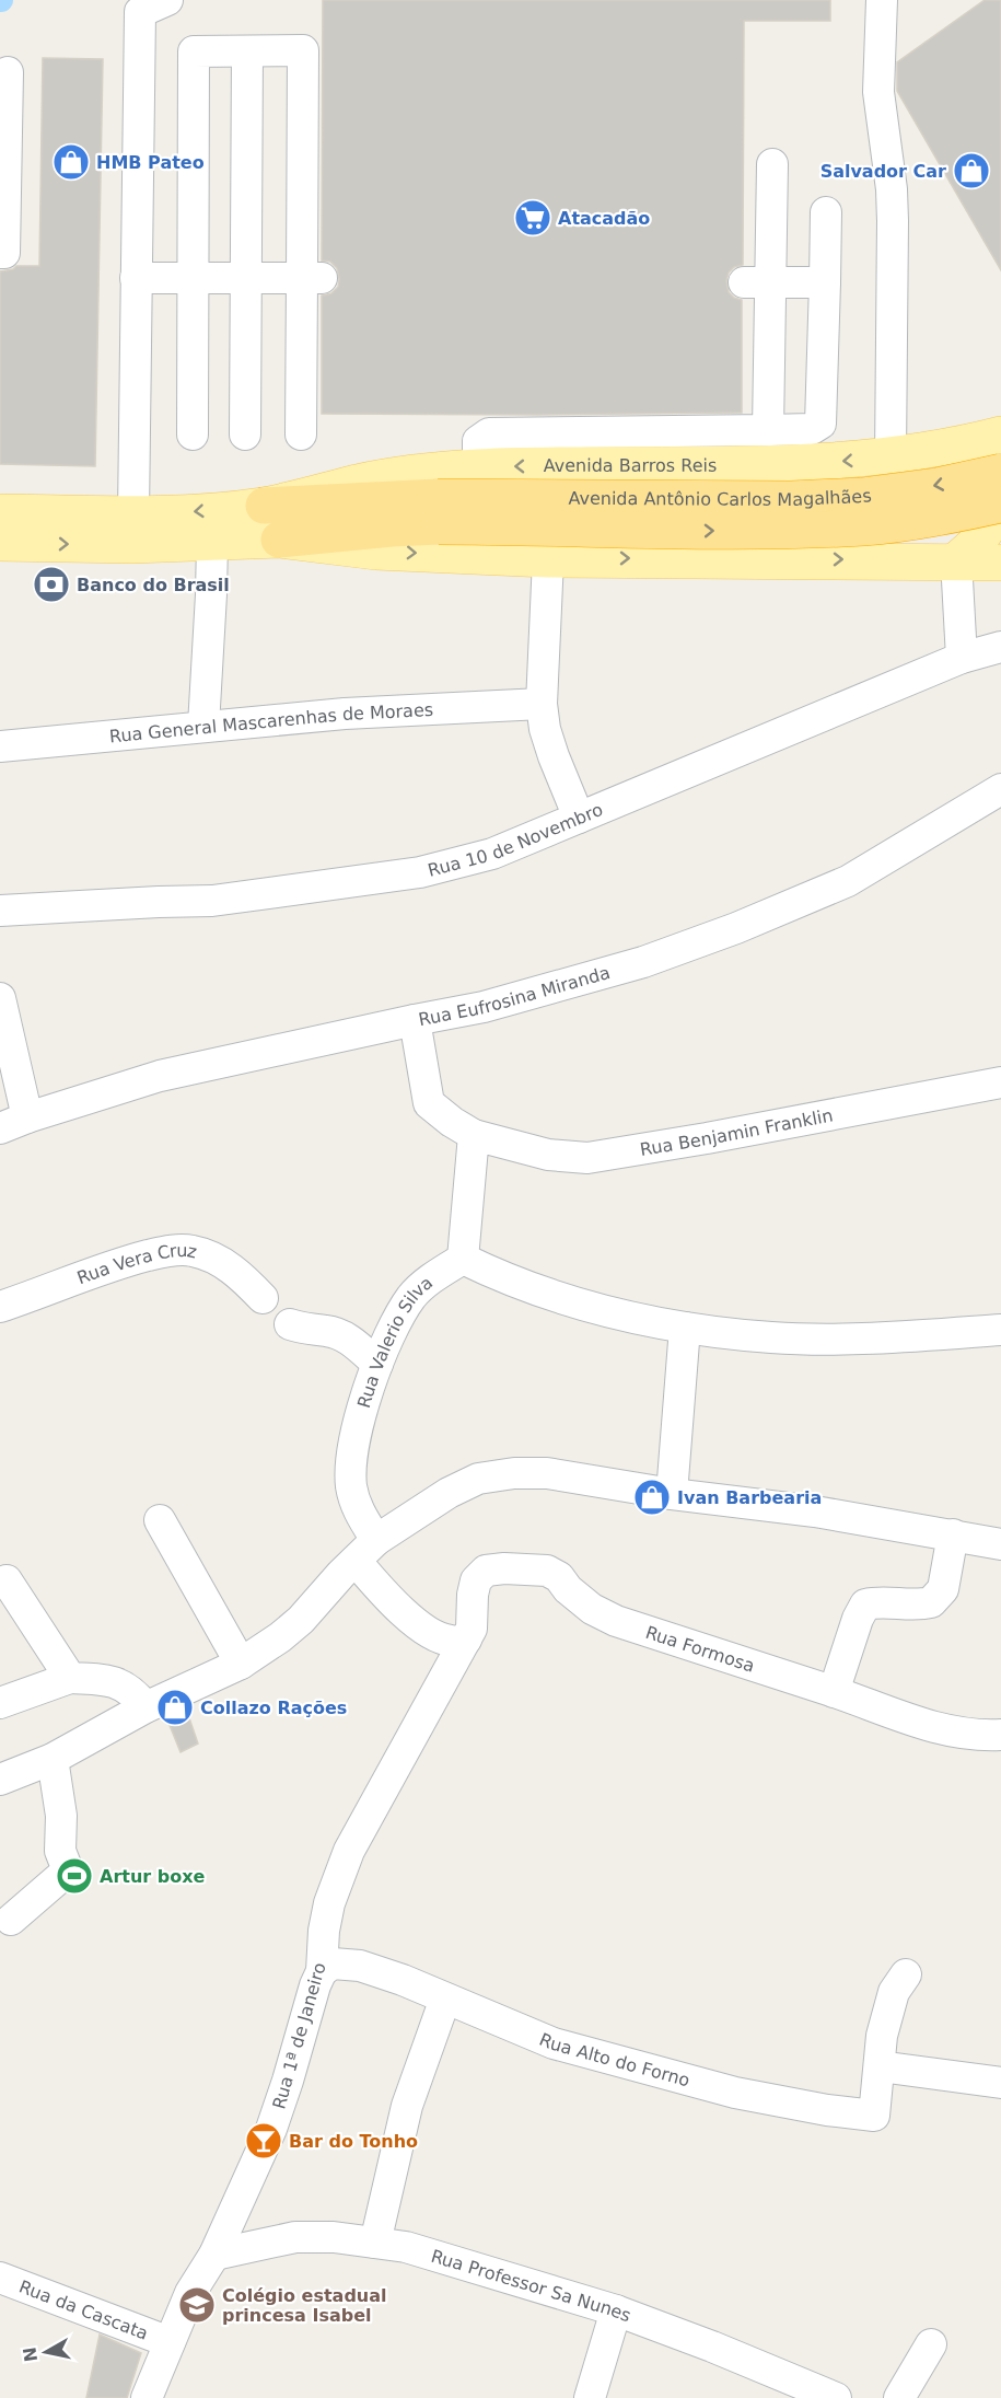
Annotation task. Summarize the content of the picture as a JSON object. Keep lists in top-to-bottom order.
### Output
{
  "streets": {
    "highway": ["Avenida Barros Reis", "Avenida Antônio Carlos Magalhães"],
    "street": [
      "Rua General Mascarenhas de Moraes",
      "Rua 10 de Novembro",
      "Rua Eufrosina Miranda",
      "Rua Benjamin Franklin",
      "Rua Vera Cruz",
      "Rua Valerio Silva",
      "Rua Formosa",
      "Rua 1ª de Janeiro",
      "Rua Alto do Forno",
      "Rua Professor Sa Nunes",
      "Rua da Cascata"
    ]
  },
  "crossings": [
    ["Avenida Barros Reis", "Avenida Antônio Carlos Magalhães"],
    ["Rua Eufrosina Miranda", "Rua Benjamin Franklin"],
    ["Rua Valerio Silva", "Rua Formosa"],
    ["Rua Valerio Silva", "Rua 1ª de Janeiro"],
    ["Rua Formosa", "Rua 1ª de Janeiro"],
    ["Rua 1ª de Janeiro", "Rua Alto do Forno"],
    ["Rua 1ª de Janeiro", "Rua Professor Sa Nunes"],
    ["Rua 1ª de Janeiro", "Rua da Cascata"]
  ],
  "places": {
    "shop": [
      "HMB Pateo",
      "Salvador Car",
      "Ivan Barbearia",
      "Collazo Rações"
    ],
    "supermarket": ["Atacadão"],
    "bank": ["Banco do Brasil"],
    "sports": ["Artur boxe"],
    "bar": ["Bar do Tonho"],
    "school or university": ["Colégio estadual princesa Isabel"]
  },
  "north": "left"
}
